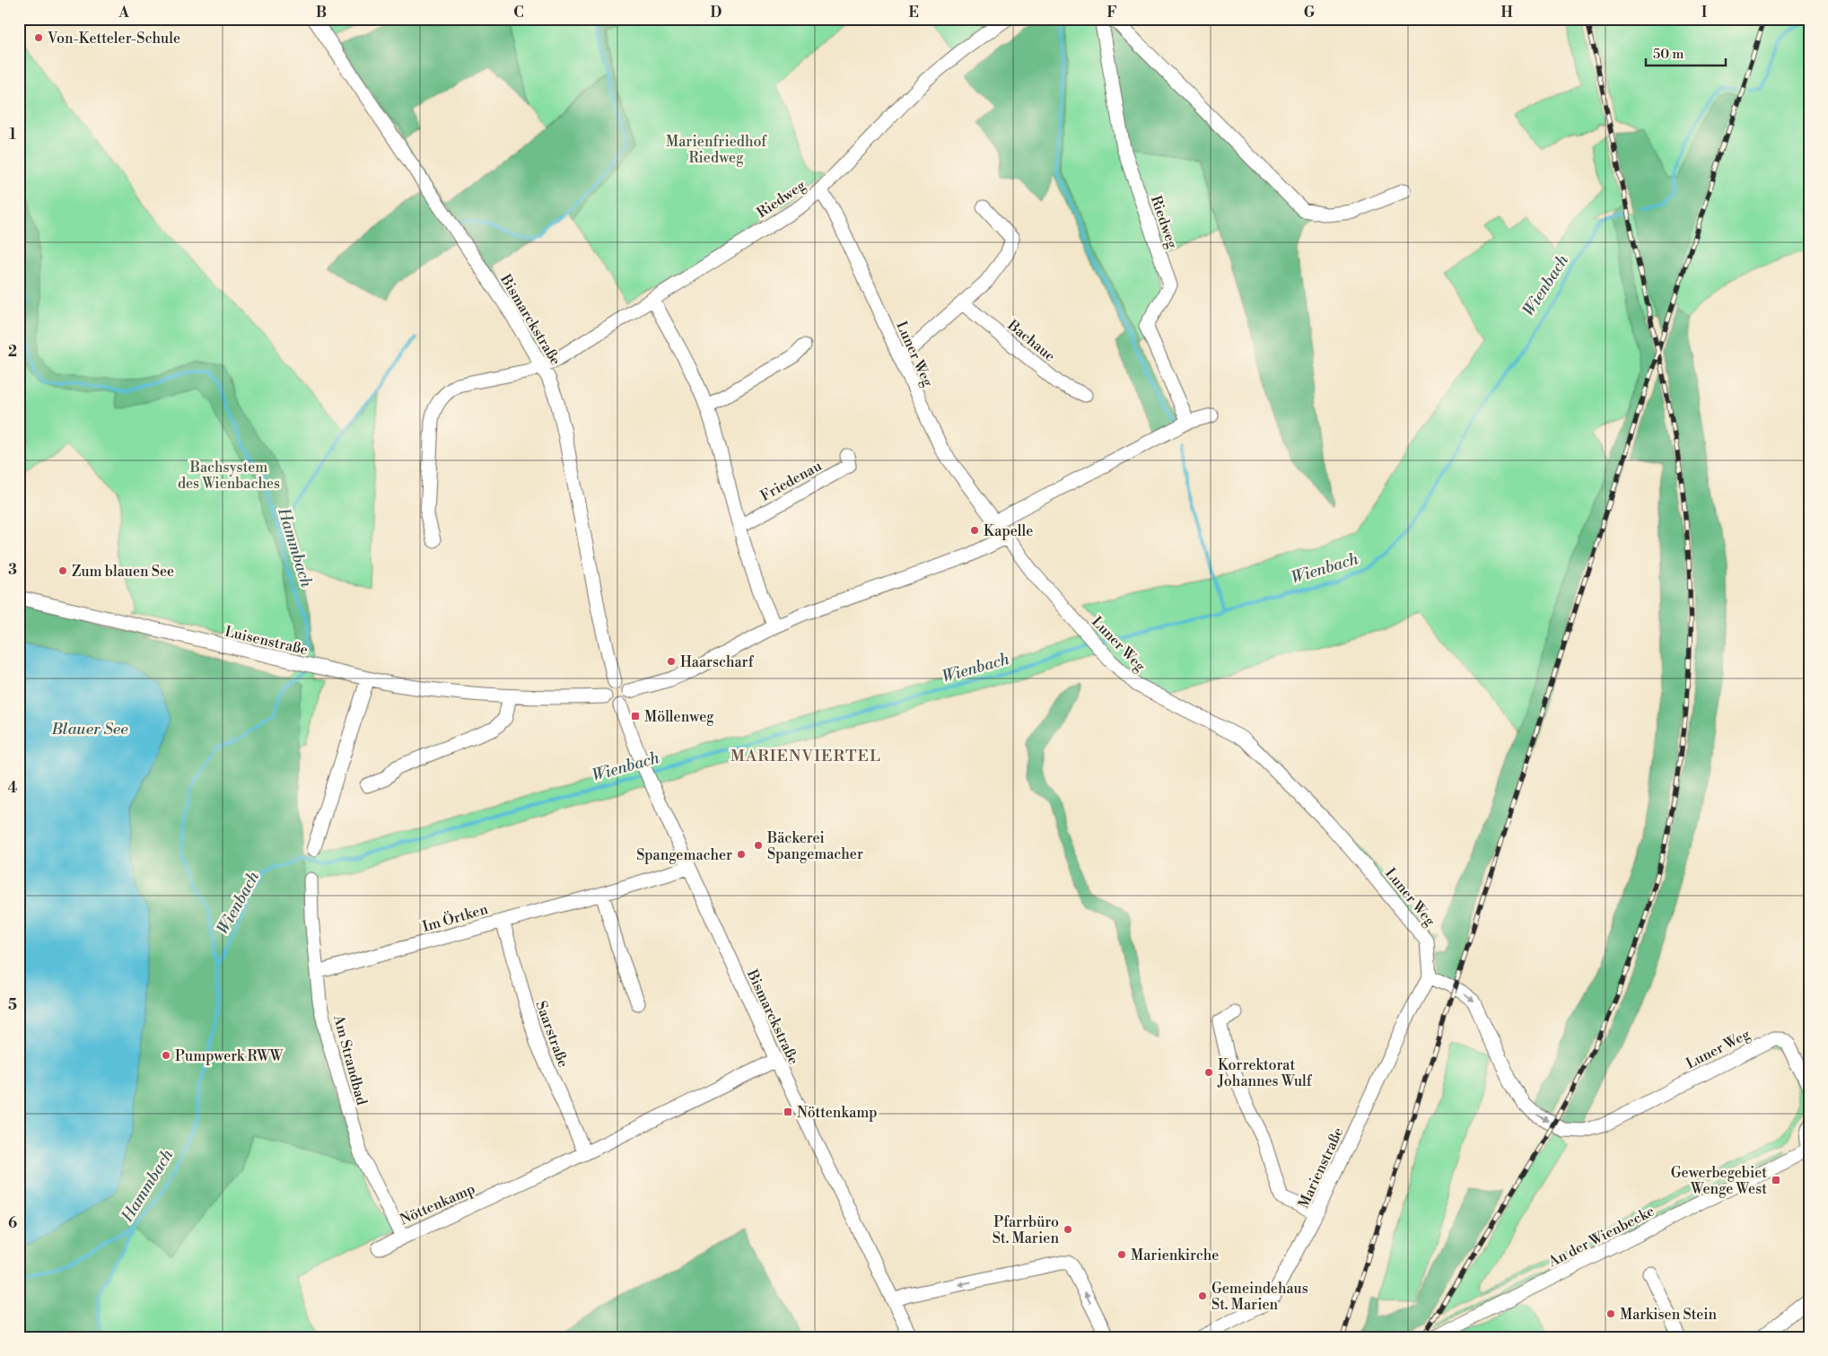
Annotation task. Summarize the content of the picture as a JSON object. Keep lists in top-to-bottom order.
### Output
{
  "streets": {
    "street": [
      "Riedweg",
      "Bismarckstraße",
      "Bachaue",
      "Luner Weg",
      "Friedenau",
      "Luisenstraße",
      "Im Örtken",
      "Saarstraße",
      "Am Strandbad",
      "Marienstraße",
      "Nöttenkamp",
      "An der Wienbecke"
    ]
  },
  "crossings": [
    ["Riedweg", "Bismarckstraße"],
    ["Riedweg", "Luner Weg"],
    ["Bismarckstraße", "Luisenstraße"],
    ["Bismarckstraße", "Im Örtken"],
    ["Bismarckstraße", "Nöttenkamp"],
    ["Luner Weg", "Marienstraße"],
    ["Im Örtken", "Saarstraße"],
    ["Im Örtken", "Am Strandbad"],
    ["Saarstraße", "Nöttenkamp"],
    ["Am Strandbad", "Nöttenkamp"]
  ],
  "districts": ["MARIENVIERTEL"],
  "water": ["Wienbach", "Hammbach", "Blauer See"],
  "parks": ["Marienfriedhof Riedweg", "Bachsystem des Wienbaches"],
  "places": {
    "other": [
      "Von-Ketteler-Schule",
      "Kapelle",
      "Zum blauen See",
      "Haarscharf",
      "Bäckerei Spangemacher",
      "Spangemacher",
      "Pumpwerk RWW",
      "Korrektorat Johannes Wulf",
      "Pfarrbüro St. Marien",
      "Marienkirche",
      "Gemeindehaus St. Marien",
      "Markisen Stein"
    ],
    "transit": ["Möllenweg", "Nöttenkamp", "Gewerbegebiet Wenge West"]
  },
  "scale_bar": "50 m",
  "grid": {
    "columns": [
      "A",
      "B",
      "C",
      "D",
      "E",
      "F",
      "G",
      "H",
      "I"
    ],
    "rows": [
      "1",
      "2",
      "3",
      "4",
      "5",
      "6"
    ]
  }
}
